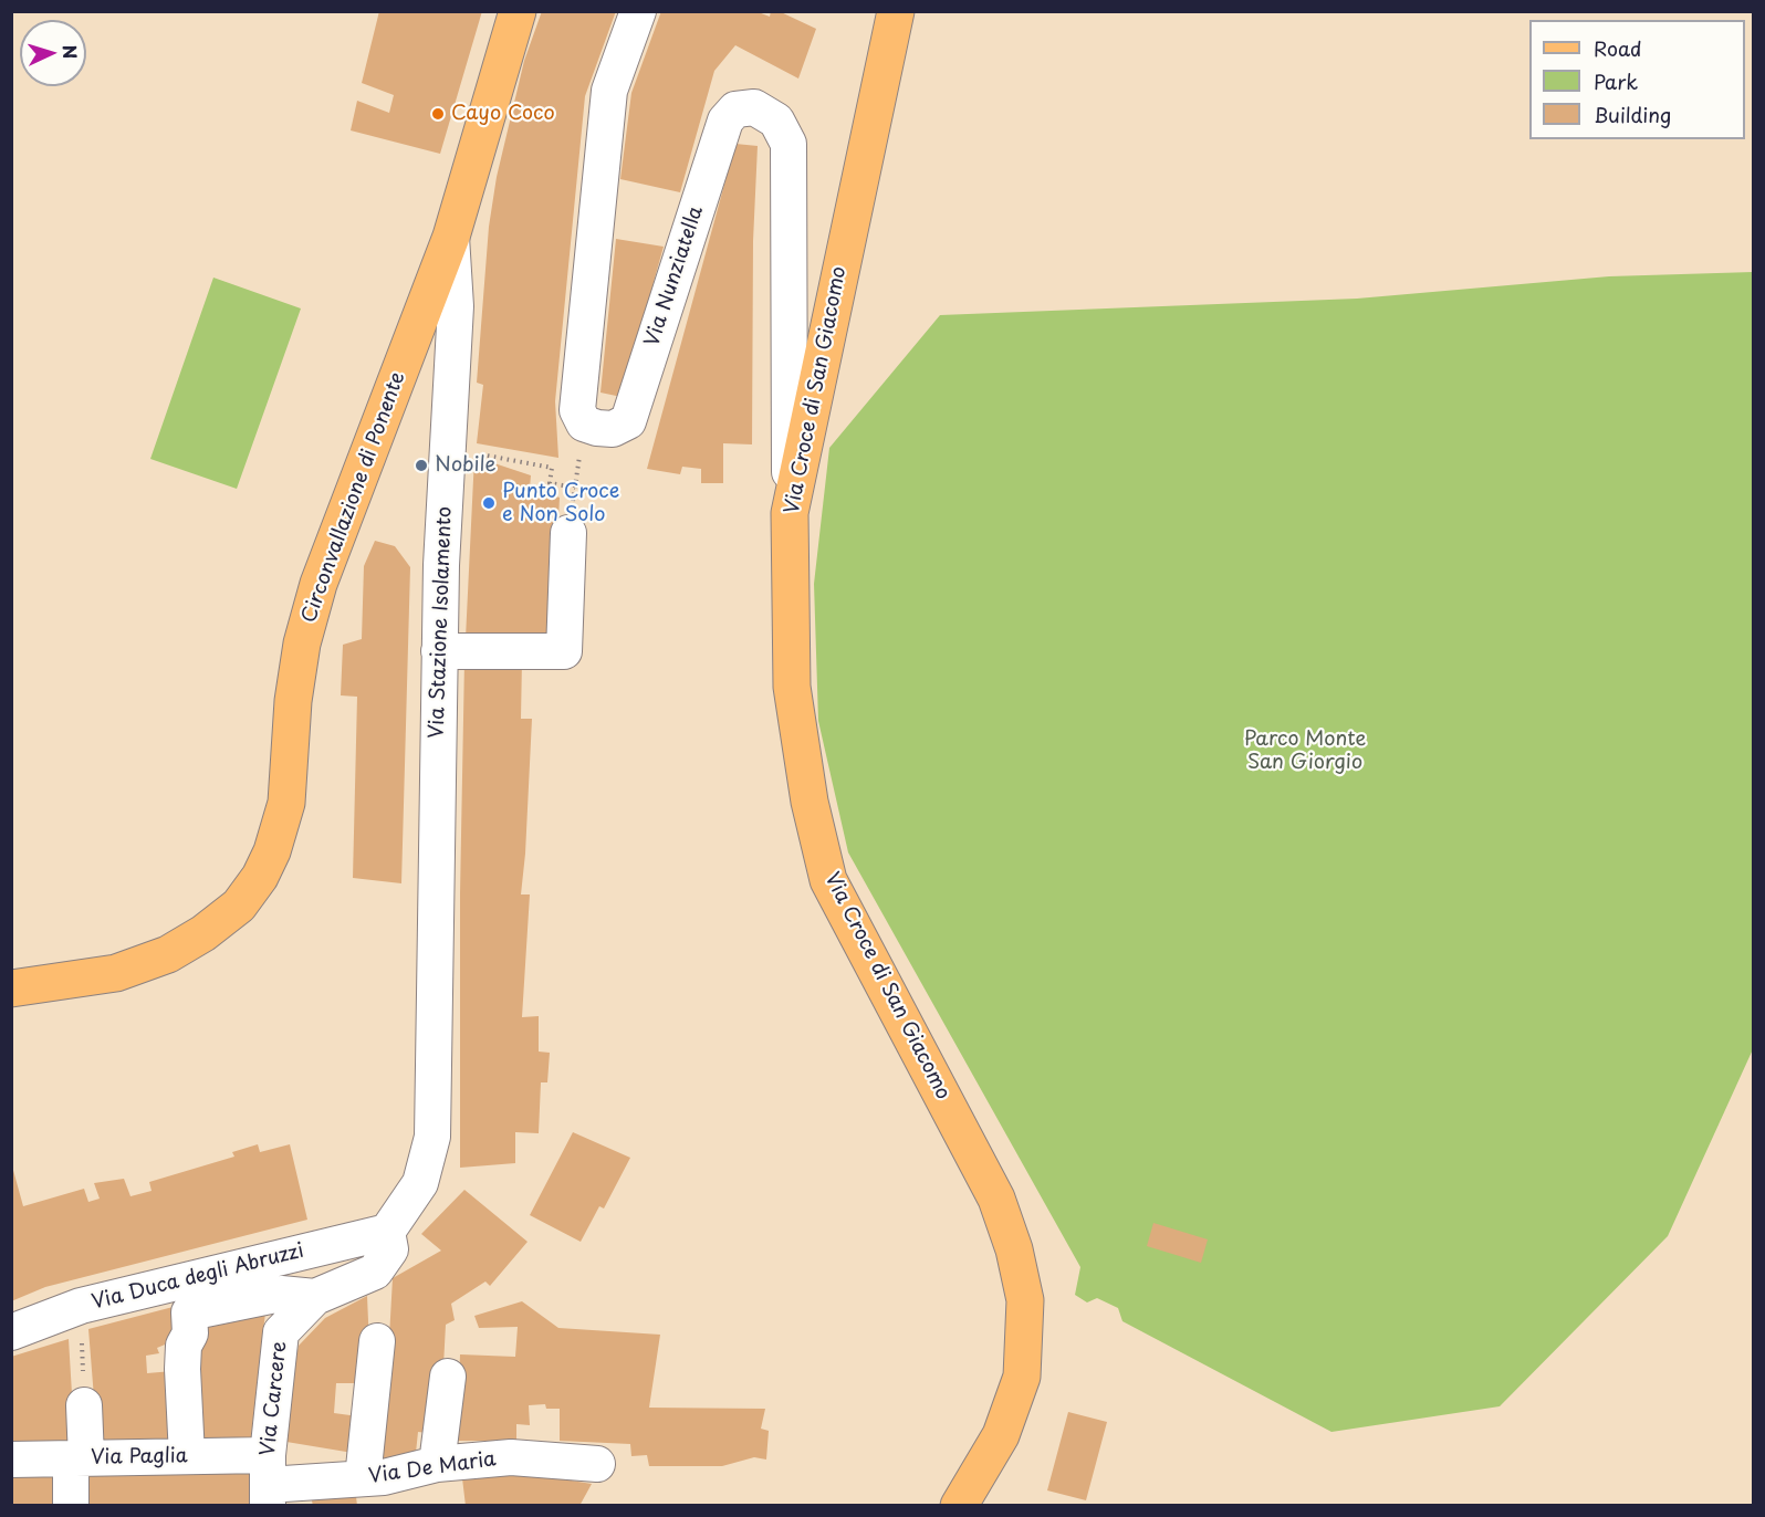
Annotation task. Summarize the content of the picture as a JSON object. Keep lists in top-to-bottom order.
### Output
{
  "streets": {
    "main road": ["Via Croce di San Giacomo", "Circonvallazione di Ponente", "Via Stazione Isolamento"],
    "street": [
      "Via Nunziatella",
      "Via Duca degli Abruzzi",
      "Via Carcere",
      "Via Paglia",
      "Via De Maria"
    ]
  },
  "crossings": [
    ["Via Nunziatella", "Via Croce di San Giacomo"],
    ["Circonvallazione di Ponente", "Via Stazione Isolamento"],
    ["Via Stazione Isolamento", "Via Duca degli Abruzzi"],
    ["Via Stazione Isolamento", "Via Carcere"],
    ["Via Duca degli Abruzzi", "Via Carcere"],
    ["Via Carcere", "Via Paglia"],
    ["Via Carcere", "Via De Maria"],
    ["Via Paglia", "Via De Maria"]
  ],
  "parks": ["Parco Monte San Giorgio"],
  "places": ["Cayo Coco", "Nobile", "Punto Croce e Non Solo"],
  "legend": ["Road", "Park", "Building"],
  "north": "right"
}
